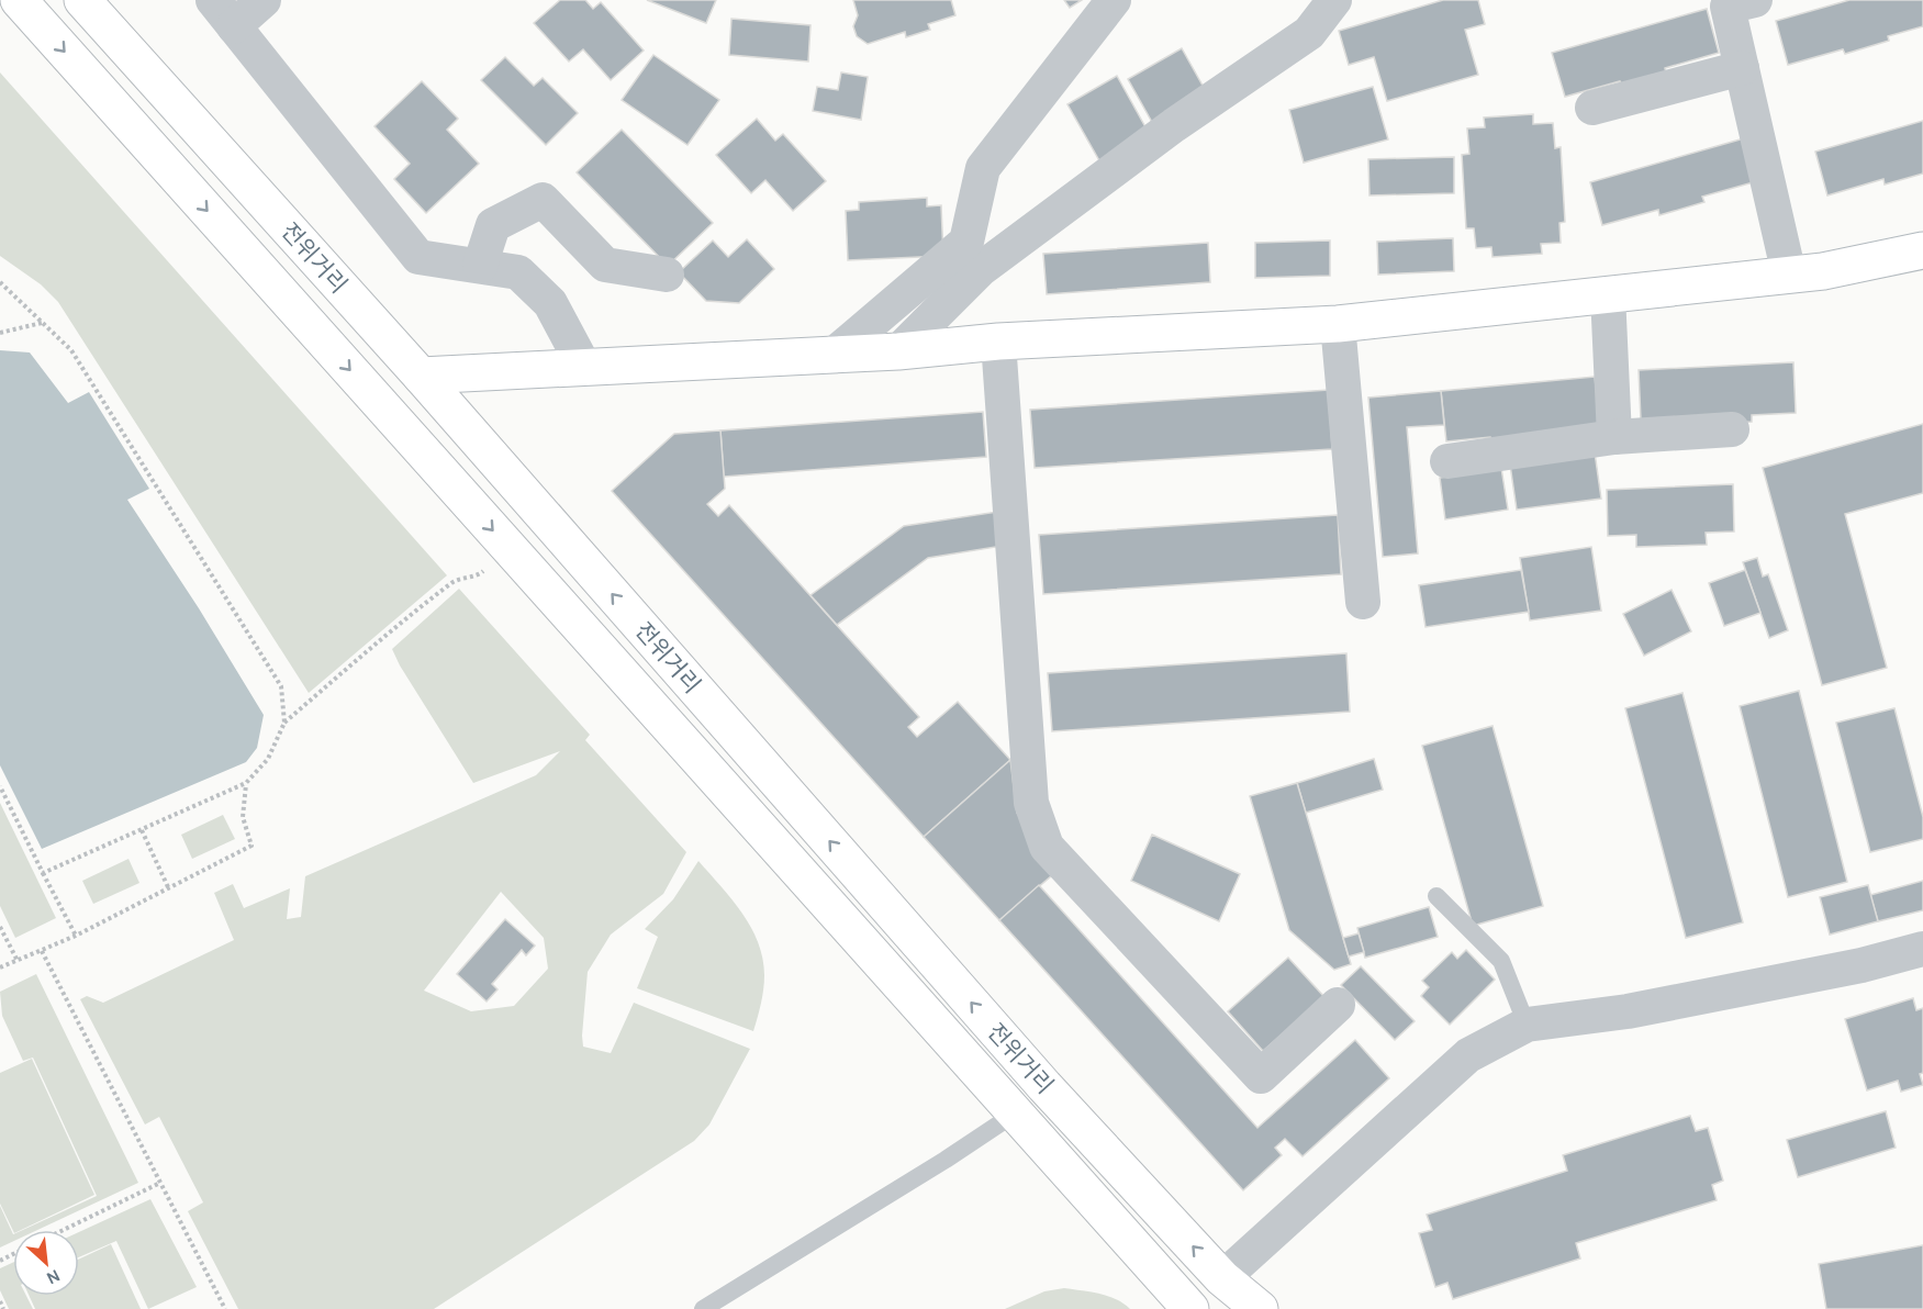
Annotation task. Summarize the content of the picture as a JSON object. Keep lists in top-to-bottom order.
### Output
{
  "streets": {
    "main road": ["전위거리"]
  },
  "north": "bottom right"
}
